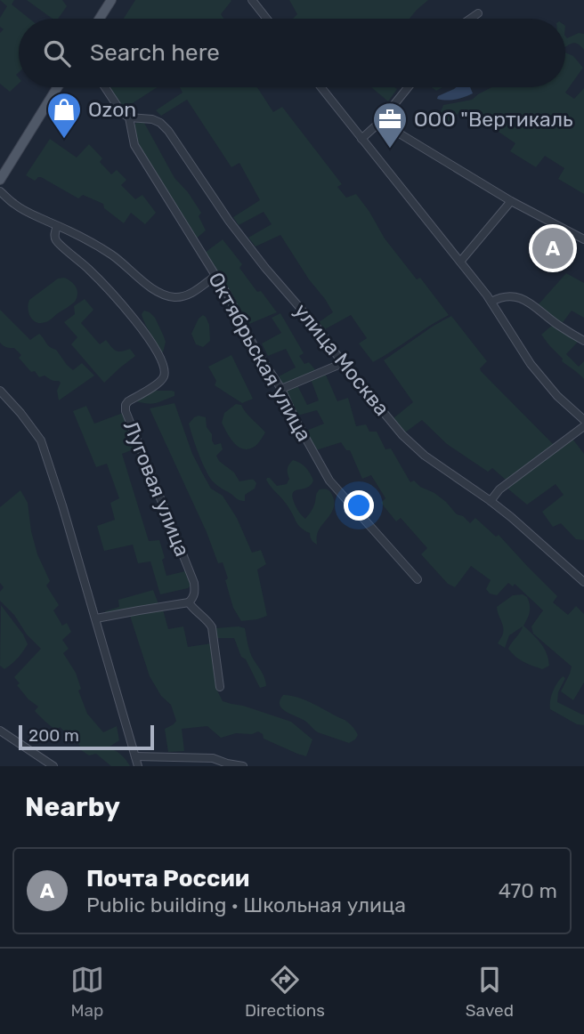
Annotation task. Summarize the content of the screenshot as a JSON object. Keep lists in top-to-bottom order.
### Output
{
  "streets": {
    "street": ["Октябрьская улица", "улица Москва", "Луговая улица"]
  },
  "crossings": [
    ["Октябрьская улица", "улица Москва"]
  ],
  "places": {
    "shop": ["Ozon"],
    "office": ["ООО \"Вертикаль"]
  },
  "scale_bar": "200 m",
  "page": {
    "search": "Search here",
    "pins": "A",
    "scale": "200 m",
    "heading": "Nearby",
    "list": [
      {
        "mark": "A",
        "name": "Почта России",
        "note": "Public building · Школьная улица",
        "value": "470 m"
      }
    ],
    "nav": ["Map", "Directions", "Saved"]
  }
}
